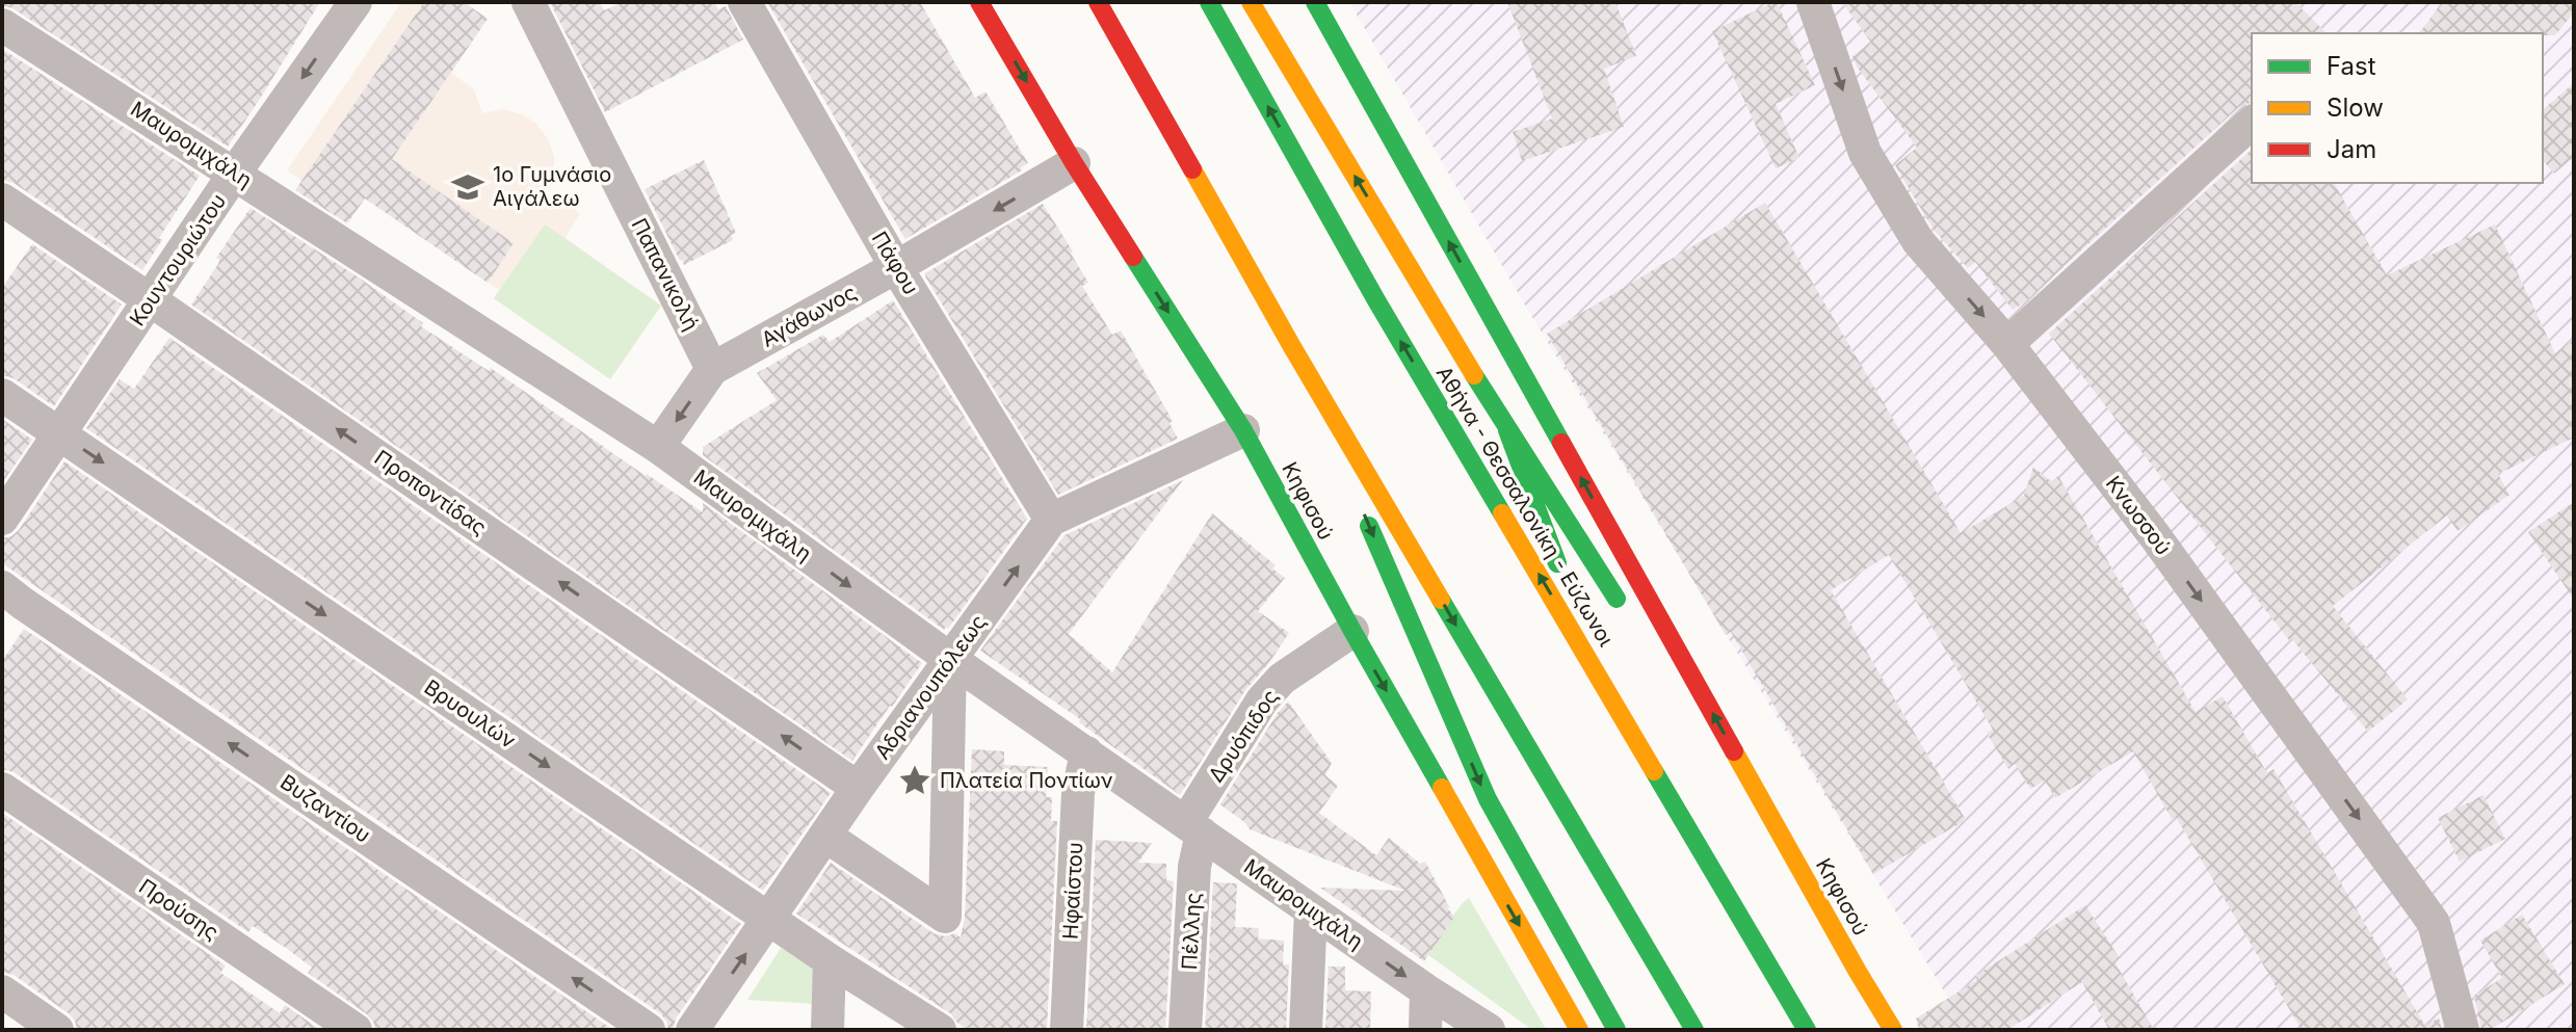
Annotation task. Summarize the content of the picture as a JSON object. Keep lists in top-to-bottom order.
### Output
{
  "streets": {
    "main road": ["Κηφισού", "Αθήνα - Θεσσαλονίκη - Εύζωνοι"],
    "street": [
      "Μαυρομιχάλη",
      "Κουντουριώτου",
      "Πάφου",
      "Παπανικολή",
      "Αγάθωνος",
      "Προποντίδας",
      "Κνωσσού",
      "Αδριανουπόλεως",
      "Βρυουλών",
      "Δρυόπιδος",
      "Βυζαντίου",
      "Ηφαίστου",
      "Προύσης",
      "Πέλλης"
    ]
  },
  "crossings": [
    ["Μαυρομιχάλη", "Κουντουριώτου"],
    ["Μαυρομιχάλη", "Αγάθωνος"],
    ["Μαυρομιχάλη", "Αδριανουπόλεως"],
    ["Μαυρομιχάλη", "Δρυόπιδος"],
    ["Μαυρομιχάλη", "Ηφαίστου"],
    ["Μαυρομιχάλη", "Πέλλης"],
    ["Κουντουριώτου", "Προποντίδας"],
    ["Κουντουριώτου", "Βρυουλών"],
    ["Πάφου", "Αγάθωνος"],
    ["Πάφου", "Αδριανουπόλεως"],
    ["Παπανικολή", "Αγάθωνος"],
    ["Αγάθωνος", "Κηφισού"],
    ["Προποντίδας", "Αδριανουπόλεως"],
    ["Κηφισού", "Αδριανουπόλεως"],
    ["Κηφισού", "Δρυόπιδος"],
    ["Αδριανουπόλεως", "Βρυουλών"],
    ["Δρυόπιδος", "Πέλλης"]
  ],
  "one_way": [
    "Αγάθωνος",
    "Προποντίδας",
    "Κνωσσού",
    "Αδριανουπόλεως",
    "Βρυουλών",
    "Βυζαντίου"
  ],
  "places": {
    "school or university": ["1ο Γυμνάσιο Αιγάλεω"],
    "place": ["Πλατεία Ποντίων"]
  },
  "legend": ["Fast", "Slow", "Jam"]
}
